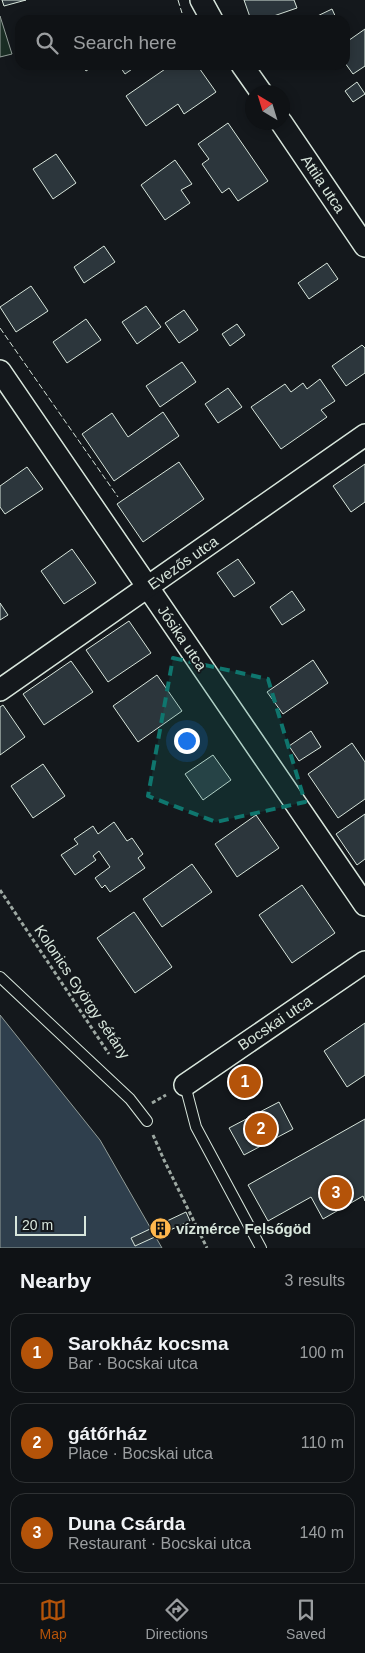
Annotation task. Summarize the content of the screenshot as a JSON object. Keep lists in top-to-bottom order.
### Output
{
  "streets": {
    "street": [
      "Attila utca",
      "Evezős utca",
      "Jósika utca",
      "Bocskai utca"
    ],
    "path": ["Kolonics György sétány"]
  },
  "crossings": [
    ["Evezős utca", "Jósika utca"]
  ],
  "places": {
    "building": ["vízmérce Felsőgöd"]
  },
  "scale_bar": "20 m",
  "north": "top left",
  "page": {
    "search": "Search here",
    "pins": ["1", "2", "3"],
    "scale": "20 m",
    "heading": ["Nearby", "3 results"],
    "list": [
      {
        "mark": "1",
        "name": "Sarokház kocsma",
        "note": "Bar · Bocskai utca",
        "value": "100 m"
      },
      {
        "mark": "2",
        "name": "gátőrház",
        "note": "Place · Bocskai utca",
        "value": "110 m"
      },
      {
        "mark": "3",
        "name": "Duna Csárda",
        "note": "Restaurant · Bocskai utca",
        "value": "140 m"
      }
    ],
    "nav": ["Map", "Directions", "Saved"]
  }
}
